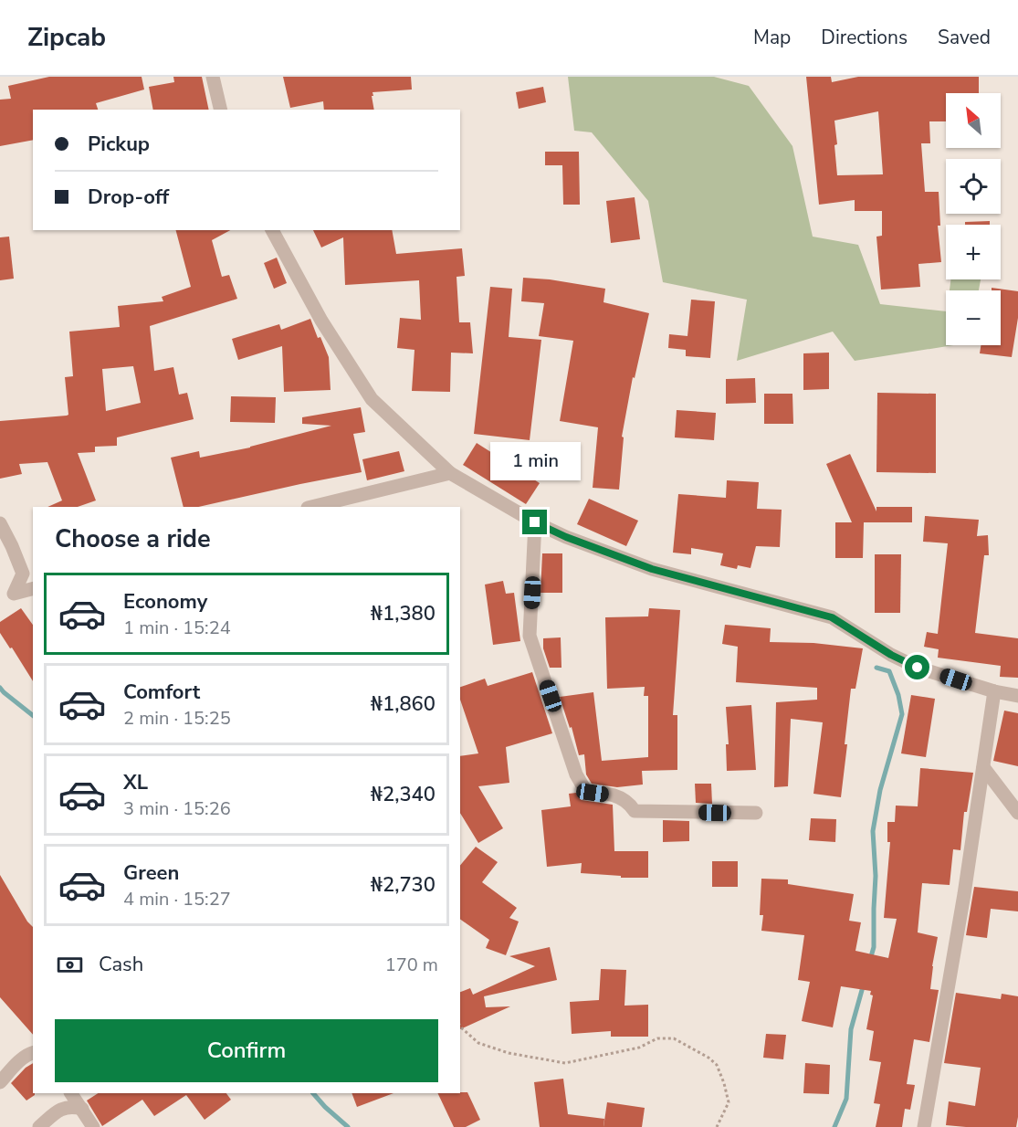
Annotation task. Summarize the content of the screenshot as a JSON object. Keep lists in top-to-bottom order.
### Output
{
  "north": "top left",
  "page": {
    "header": "Zipcab",
    "nav": ["Map", "Directions", "Saved"],
    "map_buttons": ["+", "−"],
    "banner": ["Pickup", "Drop-off"],
    "bubble": "1 min",
    "heading": "Choose a ride",
    "list": [
      {
        "name": "Economy",
        "note": "1 min · 15:24",
        "value": "₦1,380"
      },
      {
        "name": "Comfort",
        "note": "2 min · 15:25",
        "value": "₦1,860"
      },
      {
        "name": "XL",
        "note": "3 min · 15:26",
        "value": "₦2,340"
      },
      {
        "name": "Green",
        "note": "4 min · 15:27",
        "value": "₦2,730"
      }
    ],
    "pay": ["Cash", "170 m"],
    "buttons": "Confirm"
  }
}
